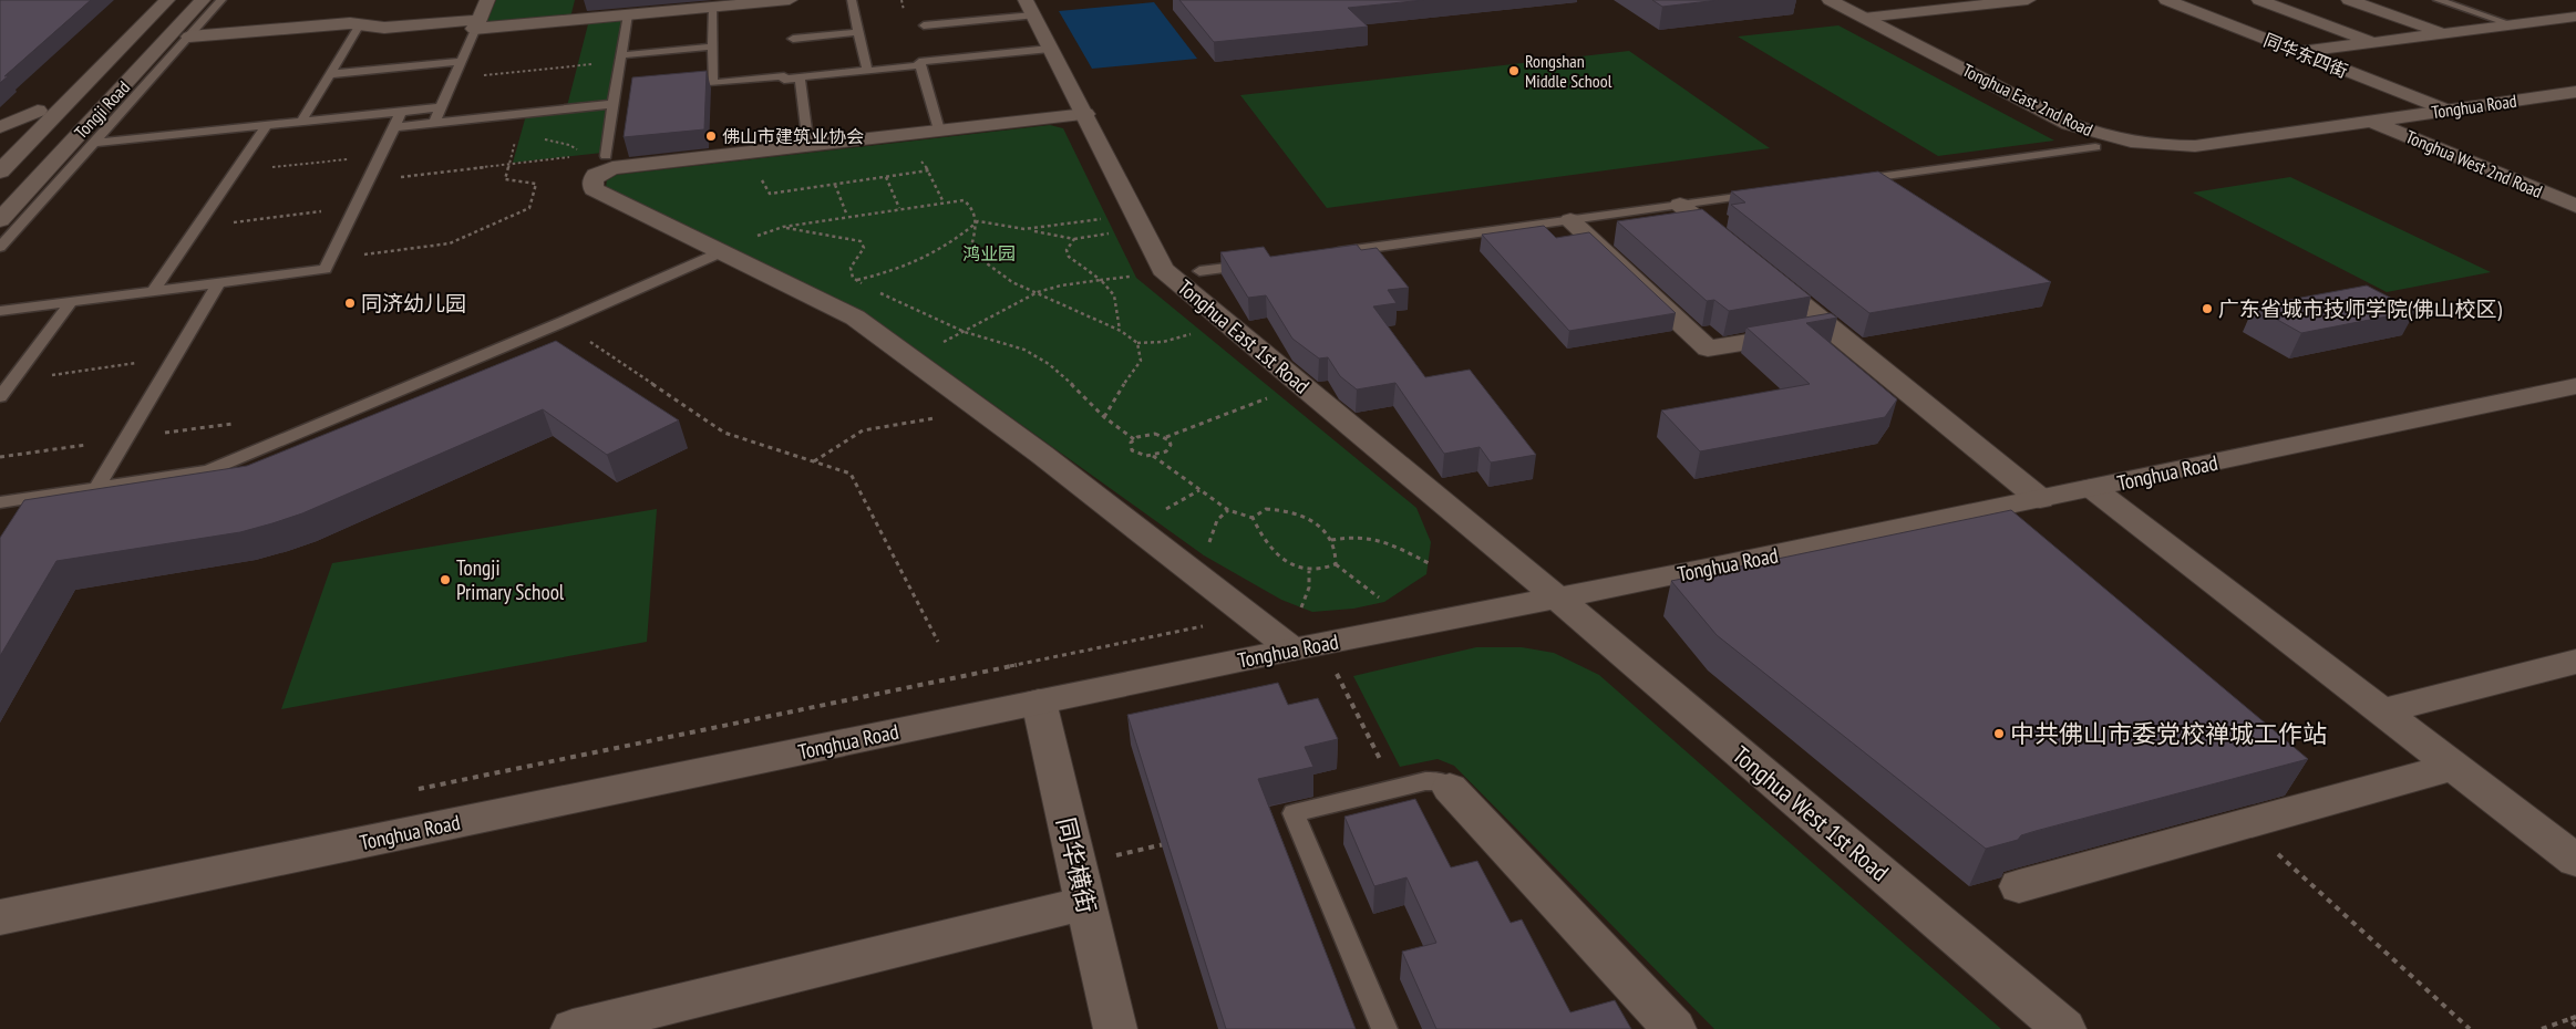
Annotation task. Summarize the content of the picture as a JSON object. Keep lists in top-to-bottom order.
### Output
{
  "streets": {
    "street": [
      "同华东四街",
      "Tonghua East 2nd Road",
      "Tonghua Road",
      "Tongji Road",
      "Tonghua West 2nd Road",
      "Tonghua East 1st Road",
      "Tonghua West 1st Road",
      "同华横街"
    ]
  },
  "crossings": [
    ["同华东四街", "Tonghua Road"],
    ["Tonghua East 2nd Road", "Tonghua Road"],
    ["Tonghua East 2nd Road", "Tonghua West 2nd Road"],
    ["Tonghua Road", "Tonghua West 2nd Road"],
    ["Tonghua Road", "Tonghua East 1st Road"],
    ["Tonghua Road", "Tonghua West 1st Road"],
    ["Tonghua Road", "同华横街"],
    ["Tonghua East 1st Road", "Tonghua West 1st Road"]
  ],
  "parks": ["鸿业园"],
  "places": [
    "Rongshan Middle School",
    "佛山市建筑业协会",
    "同济幼儿园",
    "广东省城市技师学院(佛山校区)",
    "Tongji Primary School",
    "中共佛山市委党校禅城工作站"
  ]
}
